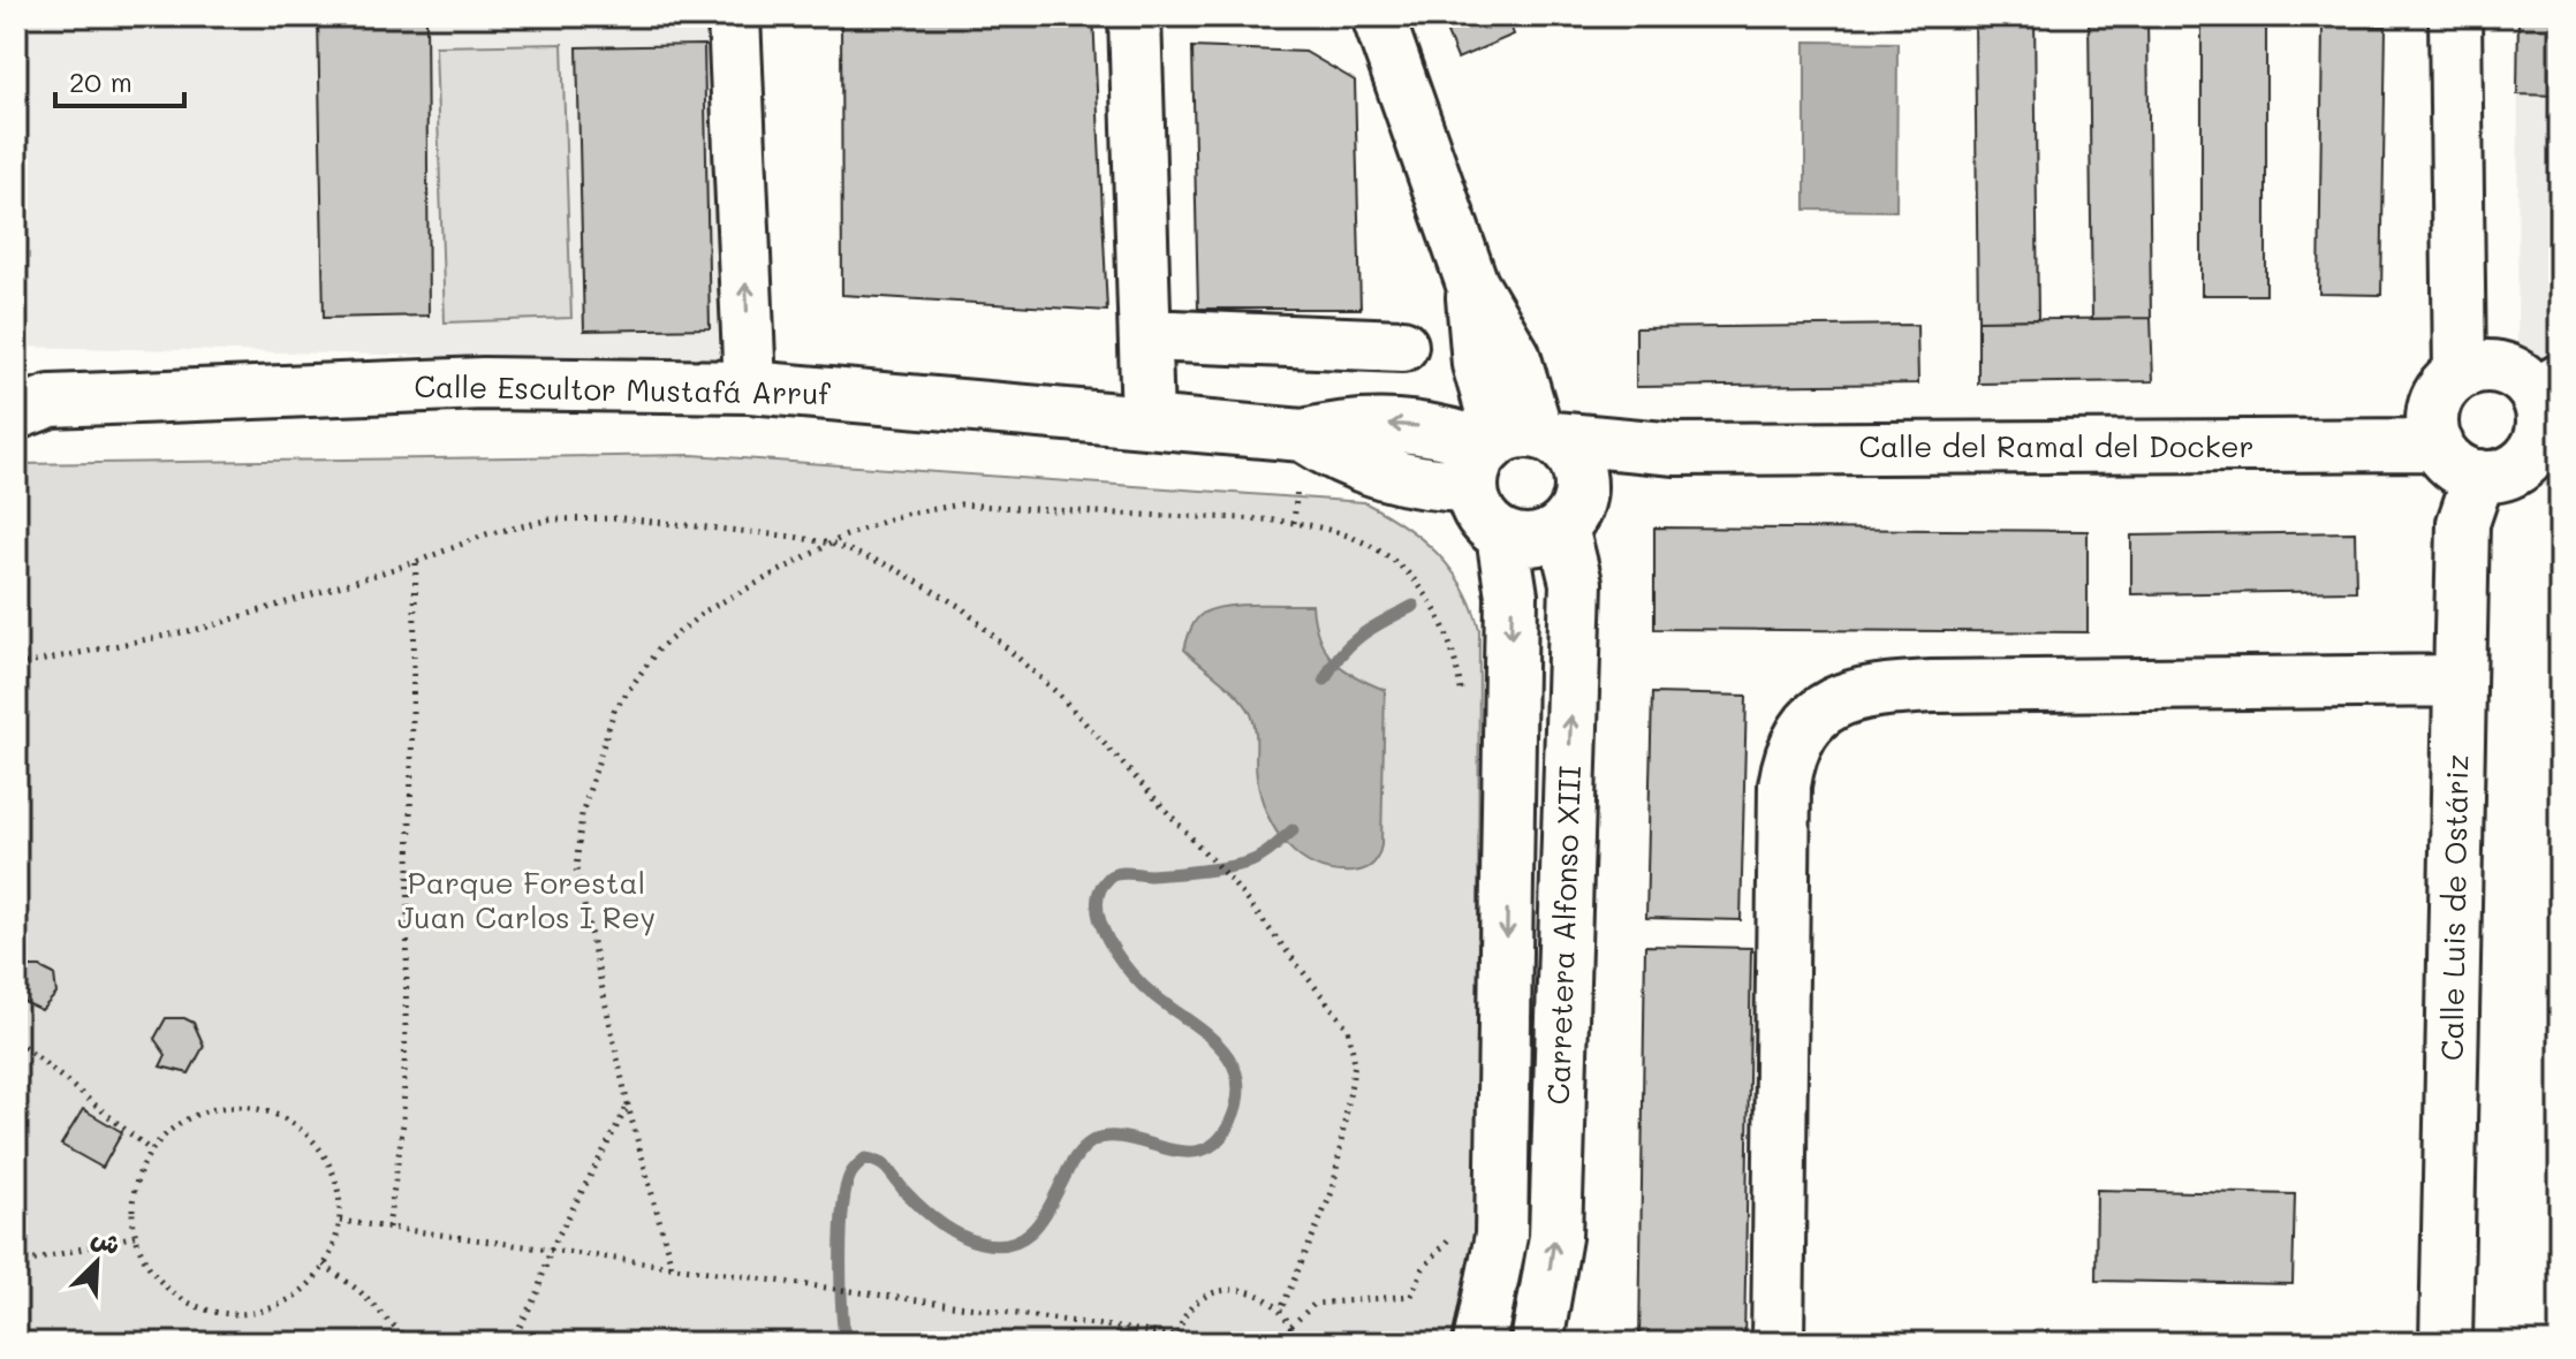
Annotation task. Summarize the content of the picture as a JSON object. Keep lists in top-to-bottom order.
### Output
{
  "streets": {
    "street": [
      "Calle Escultor Mustafá Arruf",
      "Calle del Ramal del Docker",
      "Calle Luis de Ostáriz",
      "Carretera Alfonso XIII"
    ]
  },
  "crossings": [
    ["Calle Escultor Mustafá Arruf", "Calle del Ramal del Docker"],
    ["Calle del Ramal del Docker", "Calle Luis de Ostáriz"]
  ],
  "parks": ["Parque Forestal Juan Carlos I Rey"],
  "scale_bar": "20 m",
  "north": "top right"
}
